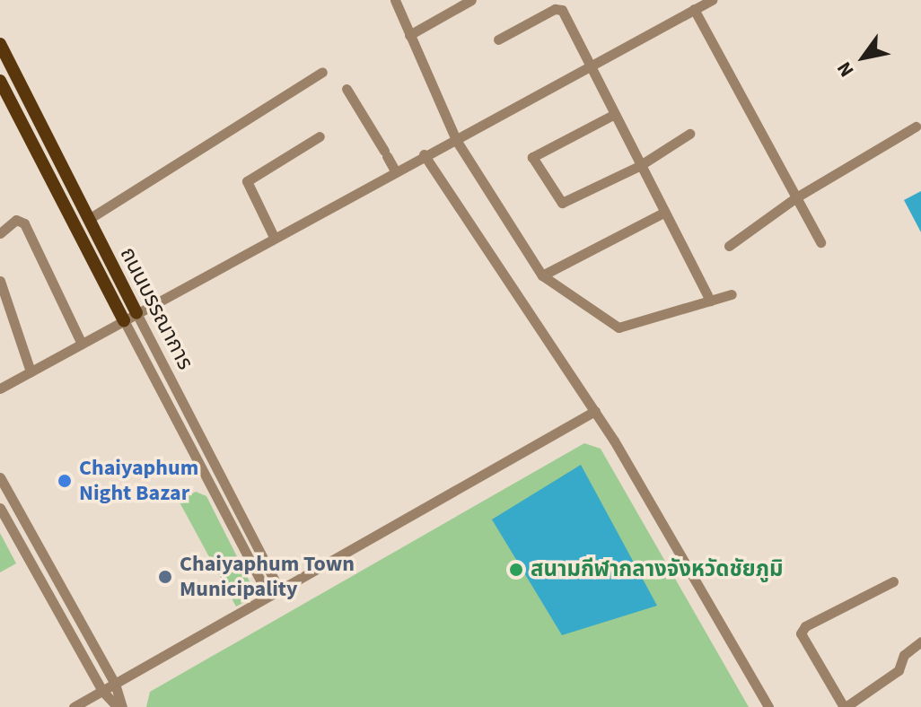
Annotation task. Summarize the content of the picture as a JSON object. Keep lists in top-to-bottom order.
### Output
{
  "streets": {
    "main road": ["ถนนบรรณาการ"]
  },
  "places": ["Chaiyaphum Night Bazar", "สนามกีฬากลางจังหวัดชัยภูมิ", "Chaiyaphum Town Municipality"],
  "north": "bottom left"
}
